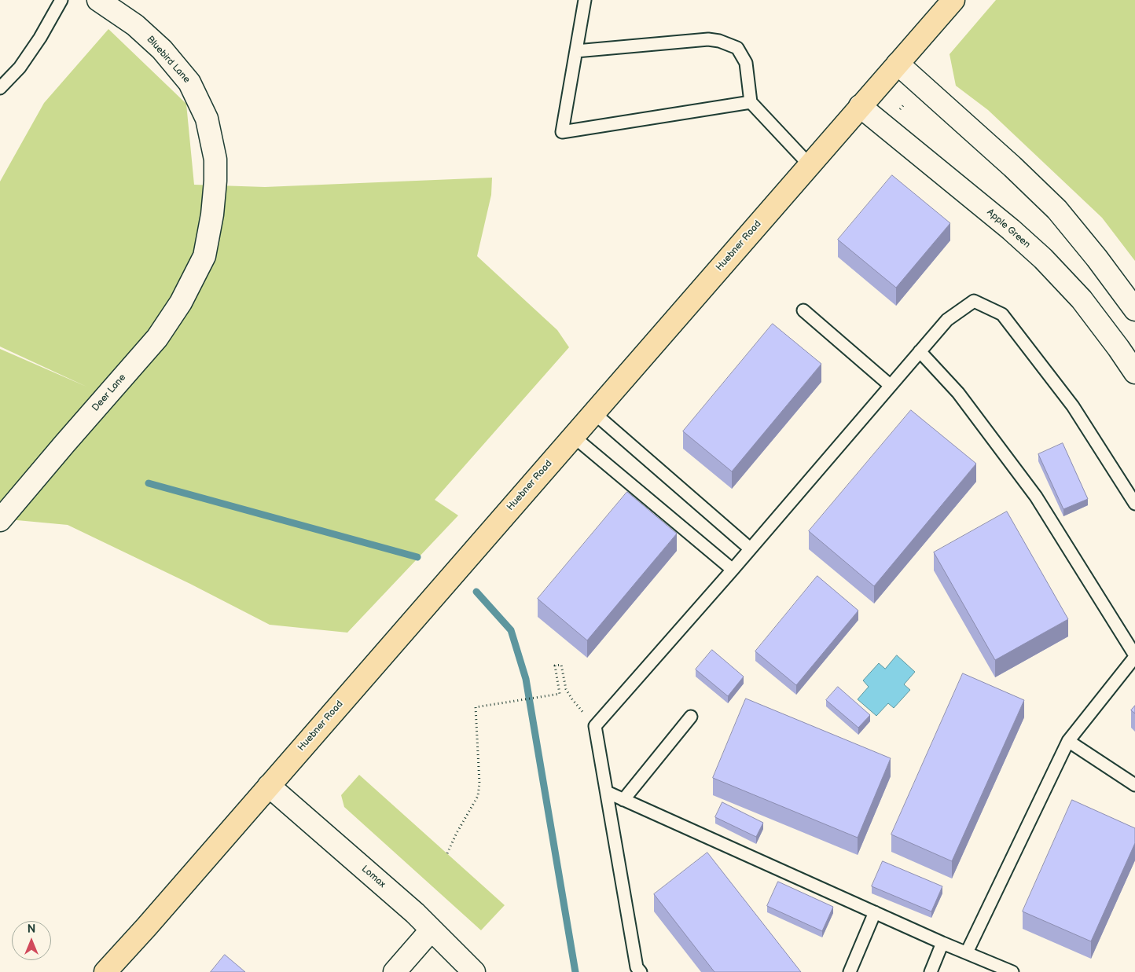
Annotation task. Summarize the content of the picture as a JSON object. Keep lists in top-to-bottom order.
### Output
{
  "streets": {
    "main road": ["Huebner Road"],
    "street": [
      "Bluebird Lane",
      "Apple Green",
      "Deer Lane",
      "Lomax"
    ]
  },
  "crossings": [
    ["Bluebird Lane", "Deer Lane"],
    ["Apple Green", "Huebner Road"],
    ["Huebner Road", "Lomax"]
  ],
  "north": "top"
}
